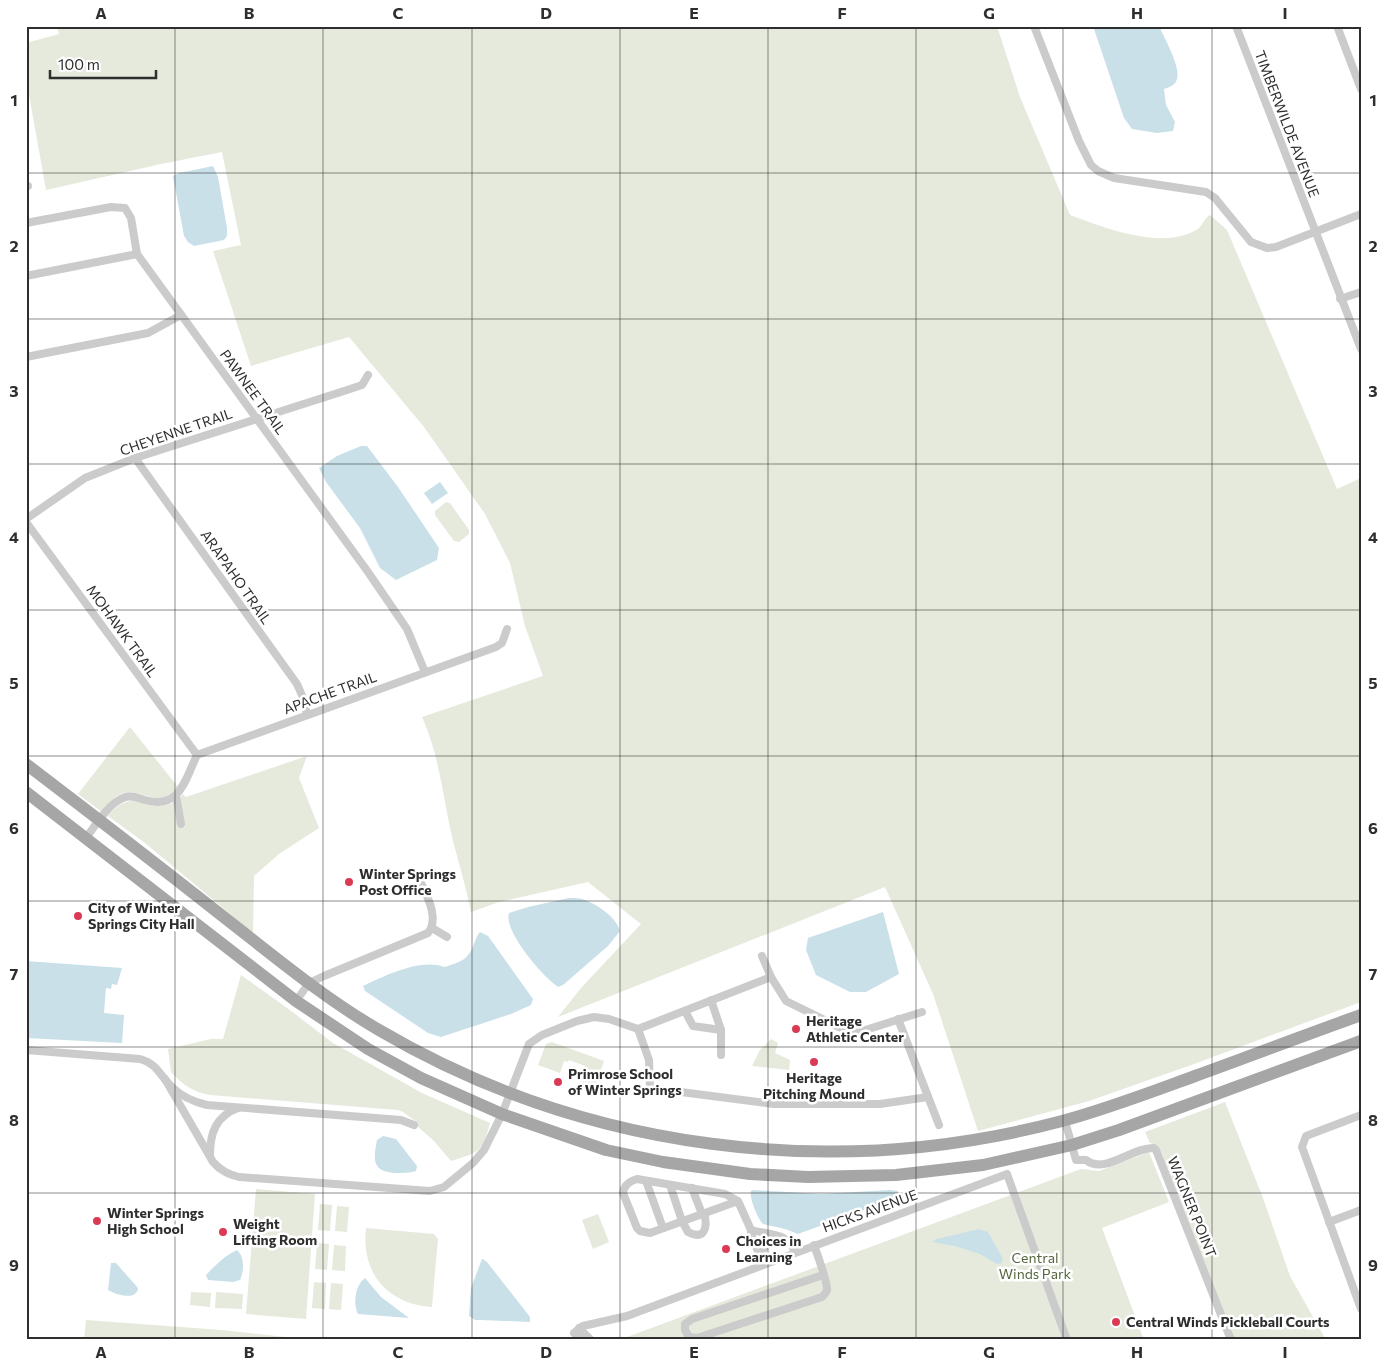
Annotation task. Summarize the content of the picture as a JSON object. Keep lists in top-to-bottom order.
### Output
{
  "streets": {
    "street": [
      "TIMBERWILDE AVENUE",
      "PAWNEE TRAIL",
      "CHEYENNE TRAIL",
      "ARAPAHO TRAIL",
      "MOHAWK TRAIL",
      "APACHE TRAIL",
      "WAGNER POINT",
      "HICKS AVENUE"
    ]
  },
  "crossings": [
    ["PAWNEE TRAIL", "CHEYENNE TRAIL"],
    ["PAWNEE TRAIL", "APACHE TRAIL"],
    ["CHEYENNE TRAIL", "ARAPAHO TRAIL"],
    ["CHEYENNE TRAIL", "MOHAWK TRAIL"],
    ["ARAPAHO TRAIL", "APACHE TRAIL"],
    ["MOHAWK TRAIL", "APACHE TRAIL"]
  ],
  "parks": ["Central Winds Park"],
  "places": [
    "Winter Springs Post Office",
    "City of Winter Springs City Hall",
    "Heritage Athletic Center",
    "Heritage Pitching Mound",
    "Primrose School of Winter Springs",
    "Winter Springs High School",
    "Weight Lifting Room",
    "Choices in Learning",
    "Central Winds Pickleball Courts"
  ],
  "scale_bar": "100 m",
  "grid": {
    "columns": [
      "A",
      "B",
      "C",
      "D",
      "E",
      "F",
      "G",
      "H",
      "I"
    ],
    "rows": [
      "1",
      "2",
      "3",
      "4",
      "5",
      "6",
      "7",
      "8",
      "9"
    ]
  }
}
